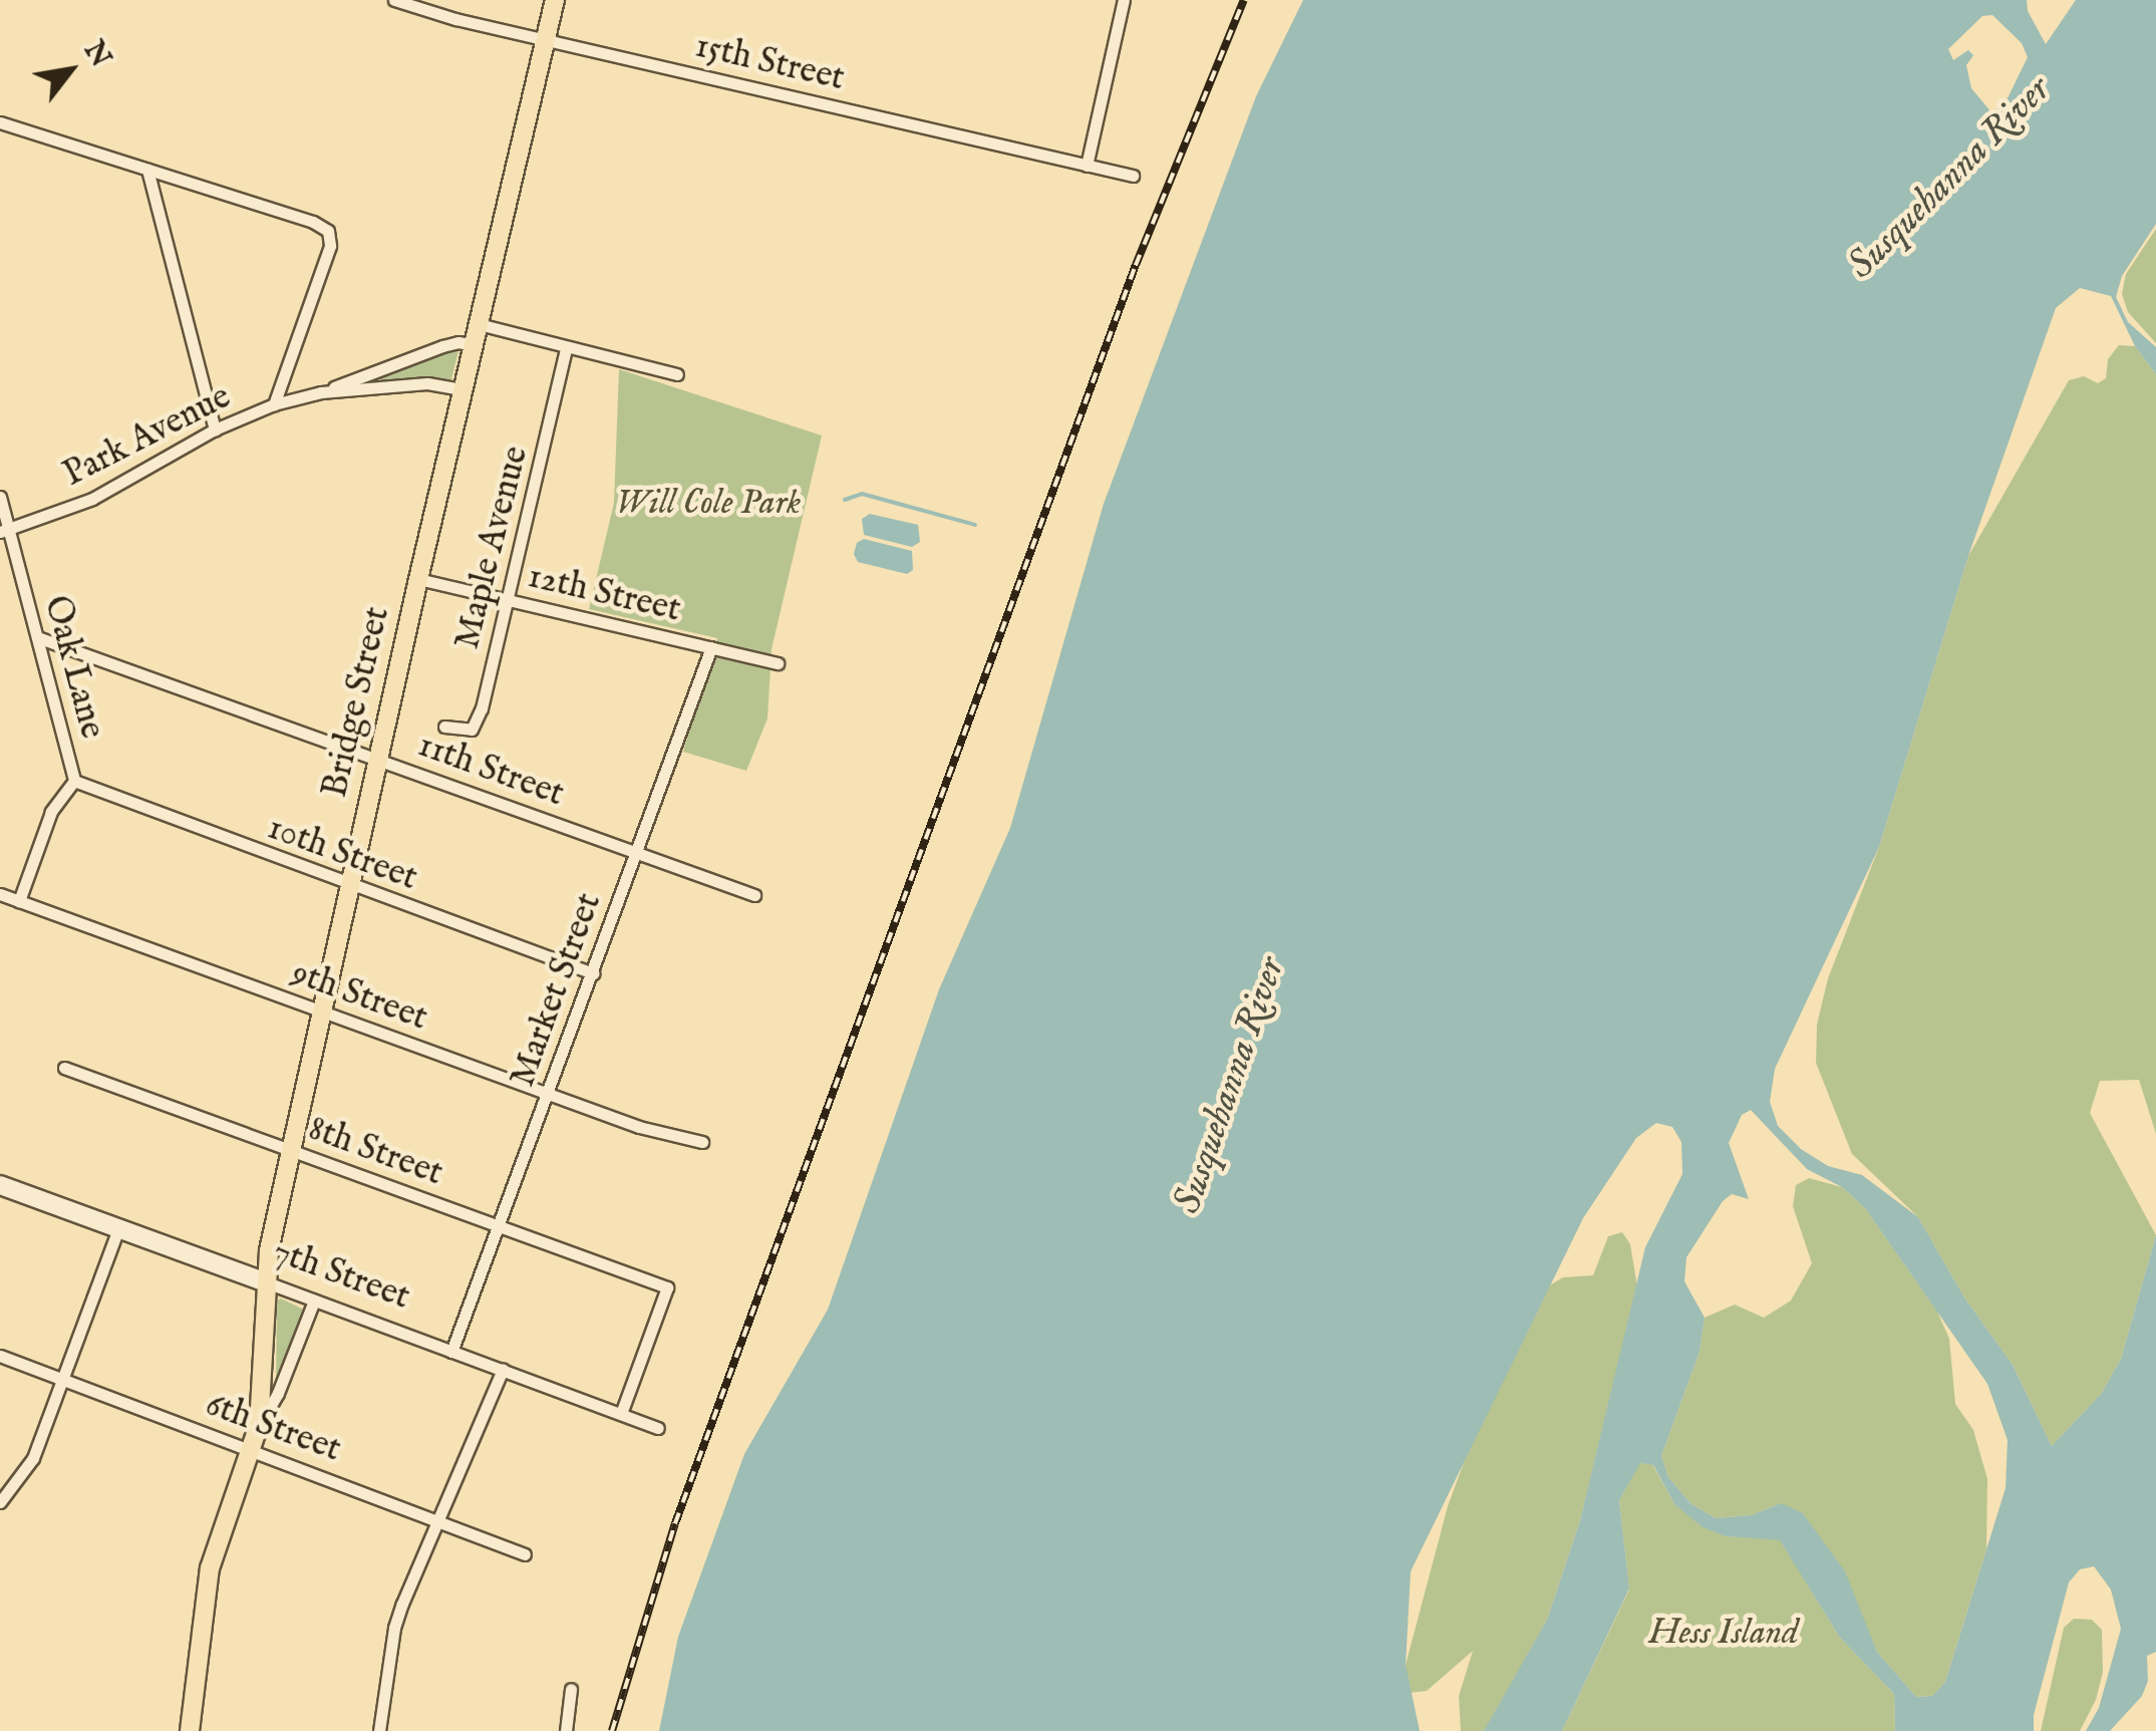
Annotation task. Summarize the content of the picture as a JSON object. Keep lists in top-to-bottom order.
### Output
{
  "streets": {
    "main road": ["Bridge Street", "7th Street"],
    "street": [
      "15th Street",
      "Park Avenue",
      "Maple Avenue",
      "12th Street",
      "Oak Lane",
      "11th Street",
      "10th Street",
      "Market Street",
      "9th Street",
      "8th Street",
      "6th Street"
    ]
  },
  "crossings": [
    ["15th Street", "Bridge Street"],
    ["Park Avenue", "Oak Lane"],
    ["Park Avenue", "Bridge Street"],
    ["Maple Avenue", "12th Street"],
    ["12th Street", "Bridge Street"],
    ["12th Street", "Market Street"],
    ["Oak Lane", "11th Street"],
    ["Oak Lane", "10th Street"],
    ["Oak Lane", "9th Street"],
    ["Bridge Street", "11th Street"],
    ["Bridge Street", "10th Street"],
    ["Bridge Street", "9th Street"],
    ["Bridge Street", "8th Street"],
    ["Bridge Street", "7th Street"],
    ["Bridge Street", "6th Street"],
    ["11th Street", "Market Street"],
    ["10th Street", "Market Street"],
    ["Market Street", "9th Street"],
    ["Market Street", "8th Street"],
    ["Market Street", "7th Street"],
    ["8th Street", "7th Street"]
  ],
  "water": ["Susquehanna River"],
  "parks": ["Will Cole Park", "Hess Island"],
  "north": "top right"
}
